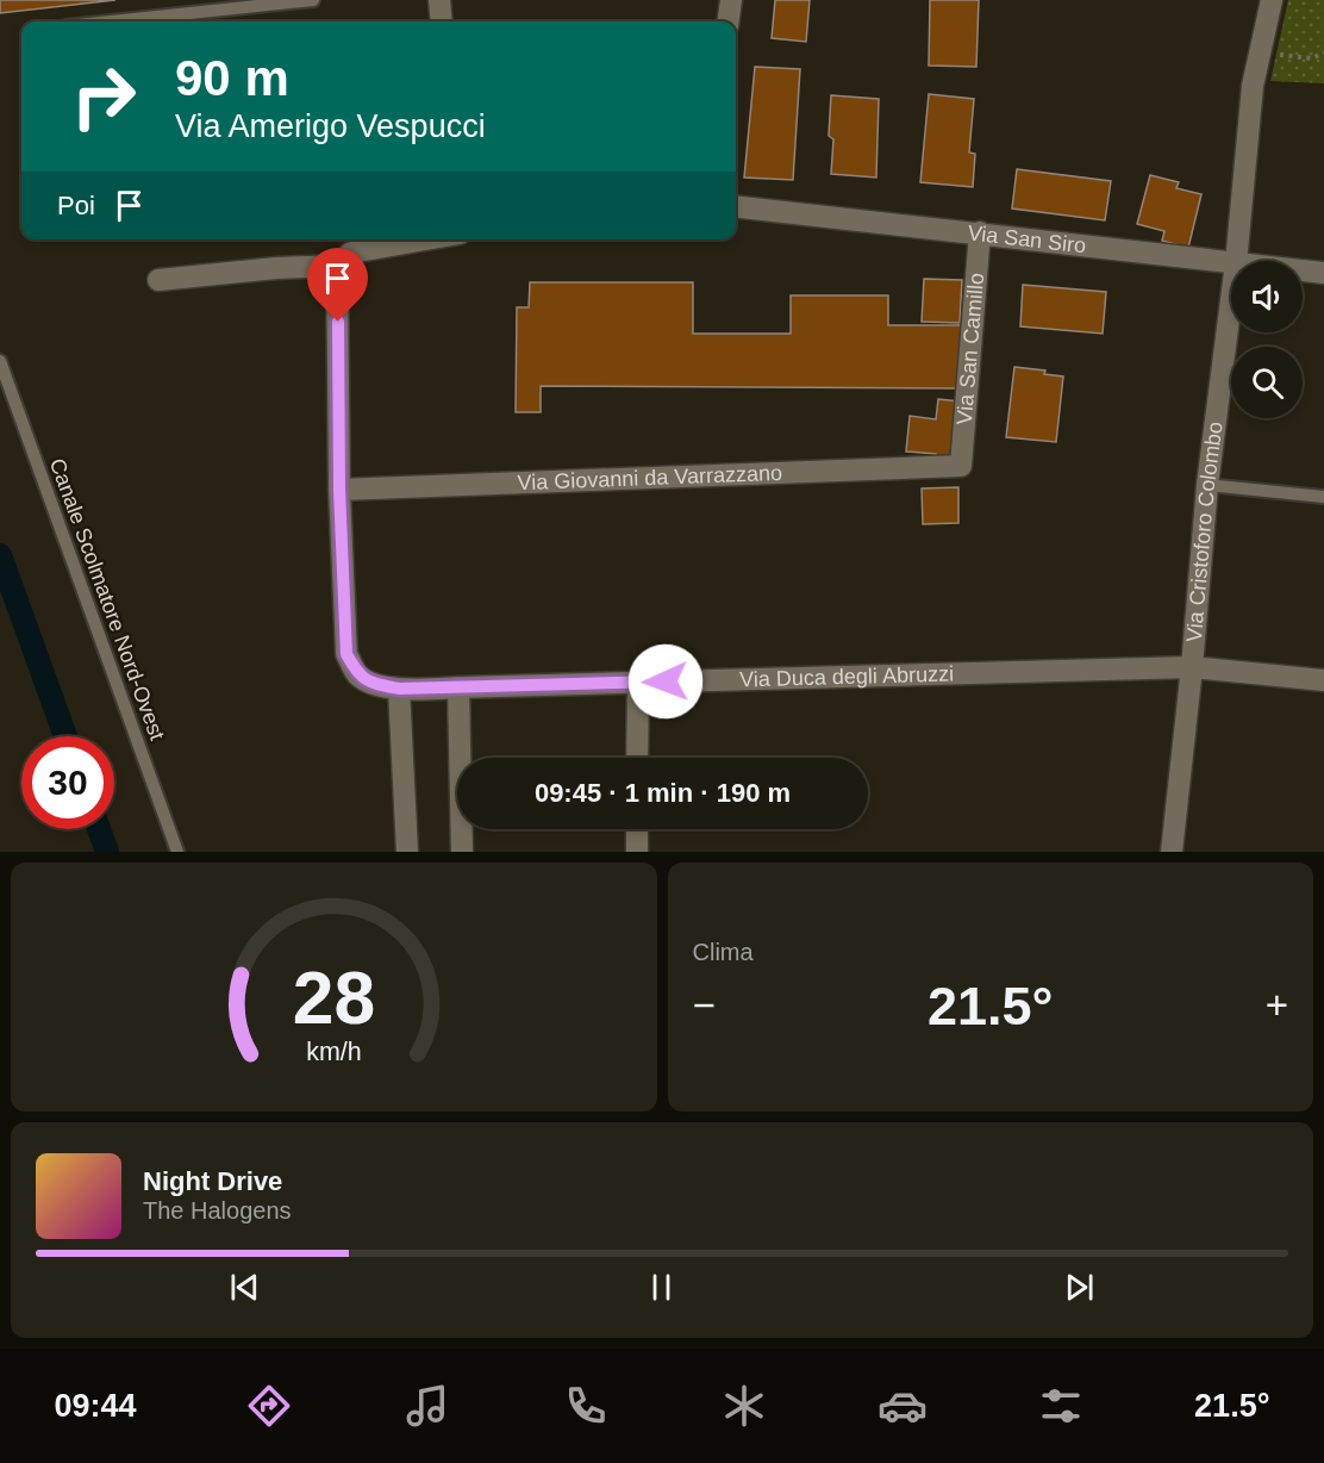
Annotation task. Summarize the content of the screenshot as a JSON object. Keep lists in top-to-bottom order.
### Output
{
  "streets": {
    "street": [
      "Via San Siro",
      "Via San Camillo",
      "Via Giovanni da Varrazzano",
      "Via Cristoforo Colombo",
      "Via Duca degli Abruzzi"
    ],
    "lane": ["Canale Scolmatore Nord-Ovest"]
  },
  "crossings": [
    ["Via San Siro", "Via San Camillo"],
    ["Via San Camillo", "Via Giovanni da Varrazzano"],
    ["Via Giovanni da Varrazzano", "Via Duca degli Abruzzi"],
    ["Via Cristoforo Colombo", "Via Duca degli Abruzzi"]
  ],
  "page": {
    "turn": ["90 m", "Via Amerigo Vespucci"],
    "then": "Poi",
    "limit": "30",
    "trip": "09:45 · 1 min · 190 m",
    "tile": "Clima",
    "heat": ["−", "21.5°", "+"],
    "song": ["Night Drive", "The Halogens"],
    "tabs": ["09:44", "21.5°"],
    "gauge": ["28", "km/h"]
  }
}
